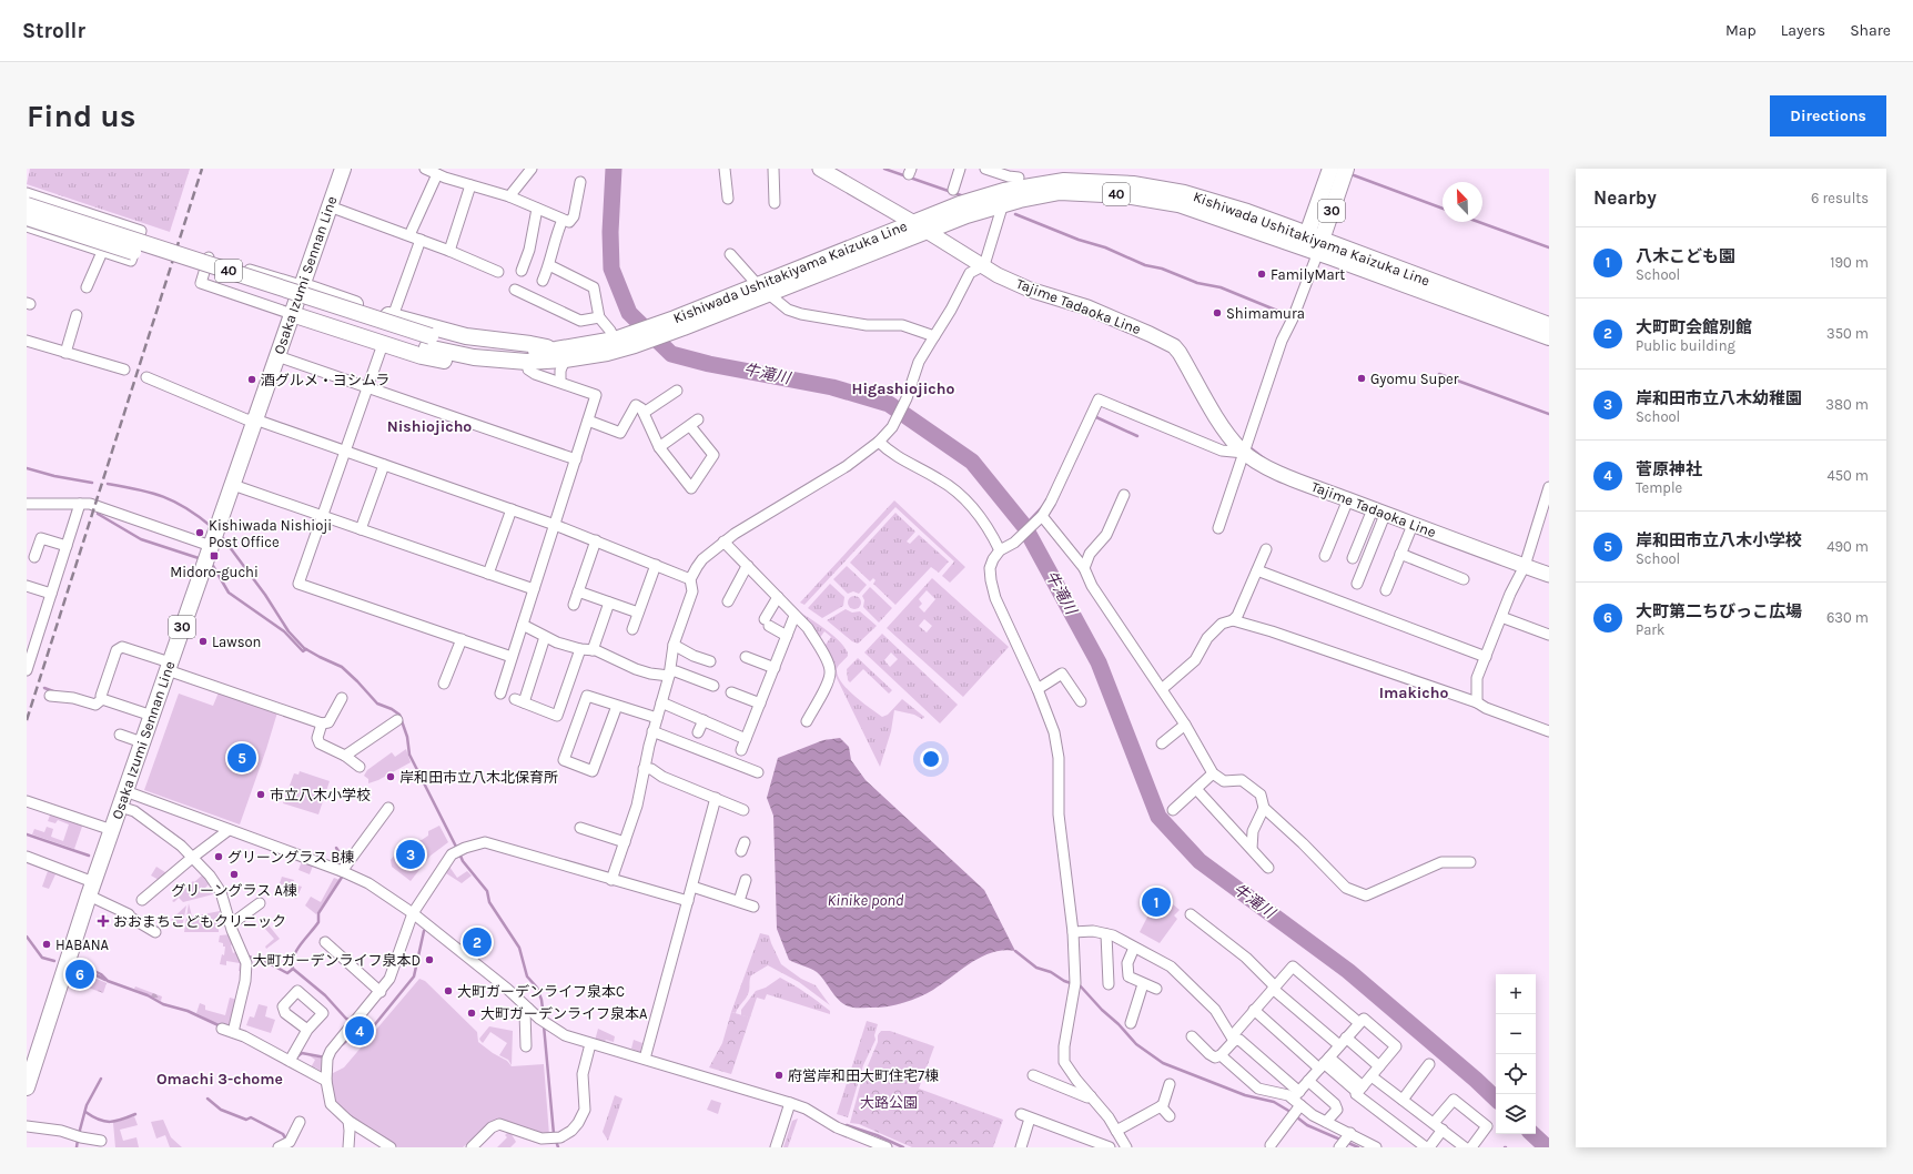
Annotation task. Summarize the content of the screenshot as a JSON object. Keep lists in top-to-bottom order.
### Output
{
  "streets": {
    "main road": [
      "40",
      "30",
      "Kishiwada Ushitakiyama Kaizuka Line",
      "Osaka Izumi Sennan Line",
      "Tajime Tadaoka Line"
    ]
  },
  "crossings": [
    ["30", "Kishiwada Ushitakiyama Kaizuka Line"],
    ["Kishiwada Ushitakiyama Kaizuka Line", "Tajime Tadaoka Line"]
  ],
  "districts": [
    "Higashiojicho",
    "Nishiojicho",
    "Imakicho",
    "Omachi 3-chome"
  ],
  "water": ["牛滝川", "Kinike pond"],
  "parks": ["大路公園"],
  "places": {
    "other": [
      "FamilyMart",
      "Shimamura",
      "Gyomu Super",
      "酒グルメ・ヨシムラ",
      "Kishiwada Nishioji Post Office",
      "Lawson",
      "岸和田市立八木北保育所",
      "市立八木小学校",
      "グリーングラス B棟",
      "グリーングラス A棟",
      "HABANA",
      "大町ガーデンライフ泉本D",
      "大町ガーデンライフ泉本C",
      "大町ガーデンライフ泉本A",
      "府営岸和田大町住宅7棟"
    ],
    "transit": ["Midoro-guchi"],
    "health": ["おおまちこどもクリニック"]
  },
  "north": "top left",
  "page": {
    "header": "Strollr",
    "nav": ["Map", "Layers", "Share"],
    "buttons": "Directions",
    "title": "Find us",
    "heading": ["Nearby", "6 results"],
    "list": [
      {
        "mark": "1",
        "name": "八木こども園",
        "note": "School",
        "value": "190 m"
      },
      {
        "mark": "2",
        "name": "大町町会館別館",
        "note": "Public building",
        "value": "350 m"
      },
      {
        "mark": "3",
        "name": "岸和田市立八木幼稚園",
        "note": "School",
        "value": "380 m"
      },
      {
        "mark": "4",
        "name": "菅原神社",
        "note": "Temple",
        "value": "450 m"
      },
      {
        "mark": "5",
        "name": "岸和田市立八木小学校",
        "note": "School",
        "value": "490 m"
      },
      {
        "mark": "6",
        "name": "大町第二ちびっこ広場",
        "note": "Park",
        "value": "630 m"
      }
    ],
    "pins": [
      "5",
      "3",
      "1",
      "2",
      "6",
      "4"
    ],
    "map_buttons": ["+", "−"]
  }
}
